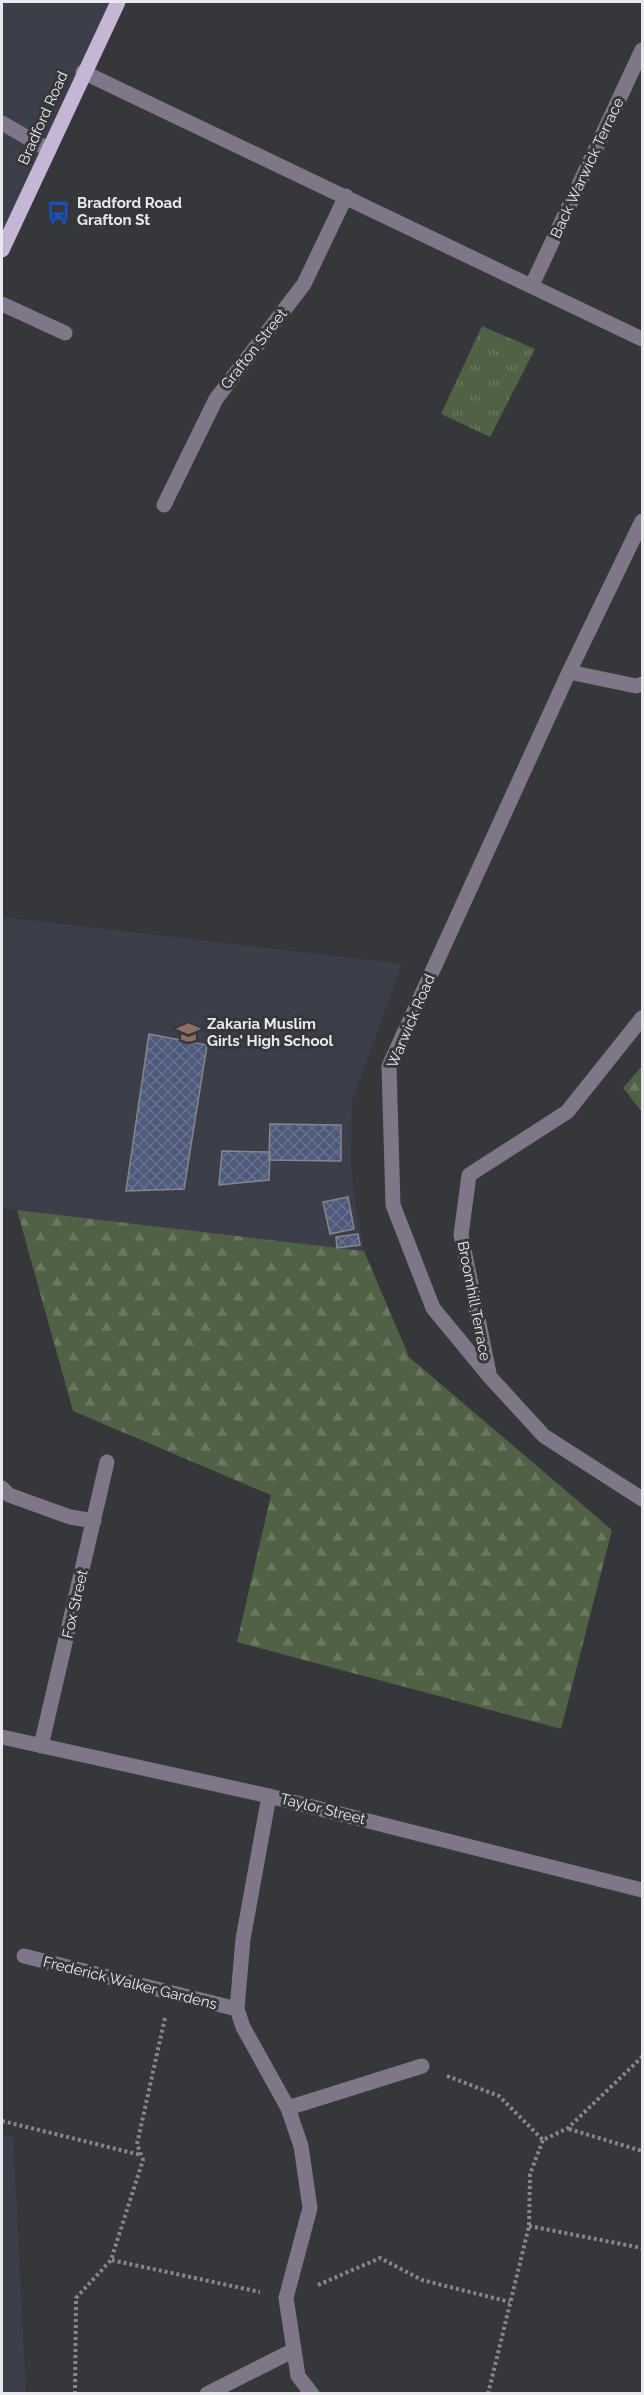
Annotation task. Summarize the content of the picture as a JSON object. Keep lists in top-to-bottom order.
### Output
{
  "streets": {
    "main road": ["Bradford Road"],
    "street": [
      "Back Warwick Terrace",
      "Grafton Street",
      "Warwick Road",
      "Broomhill Terrace",
      "Fox Street",
      "Taylor Street",
      "Frederick Walker Gardens"
    ]
  },
  "crossings": [
    ["Warwick Road", "Broomhill Terrace"],
    ["Fox Street", "Taylor Street"],
    ["Taylor Street", "Frederick Walker Gardens"]
  ],
  "places": {
    "bus stop": ["Bradford Road Grafton St"],
    "school or university": ["Zakaria Muslim Girls' High School"]
  }
}
